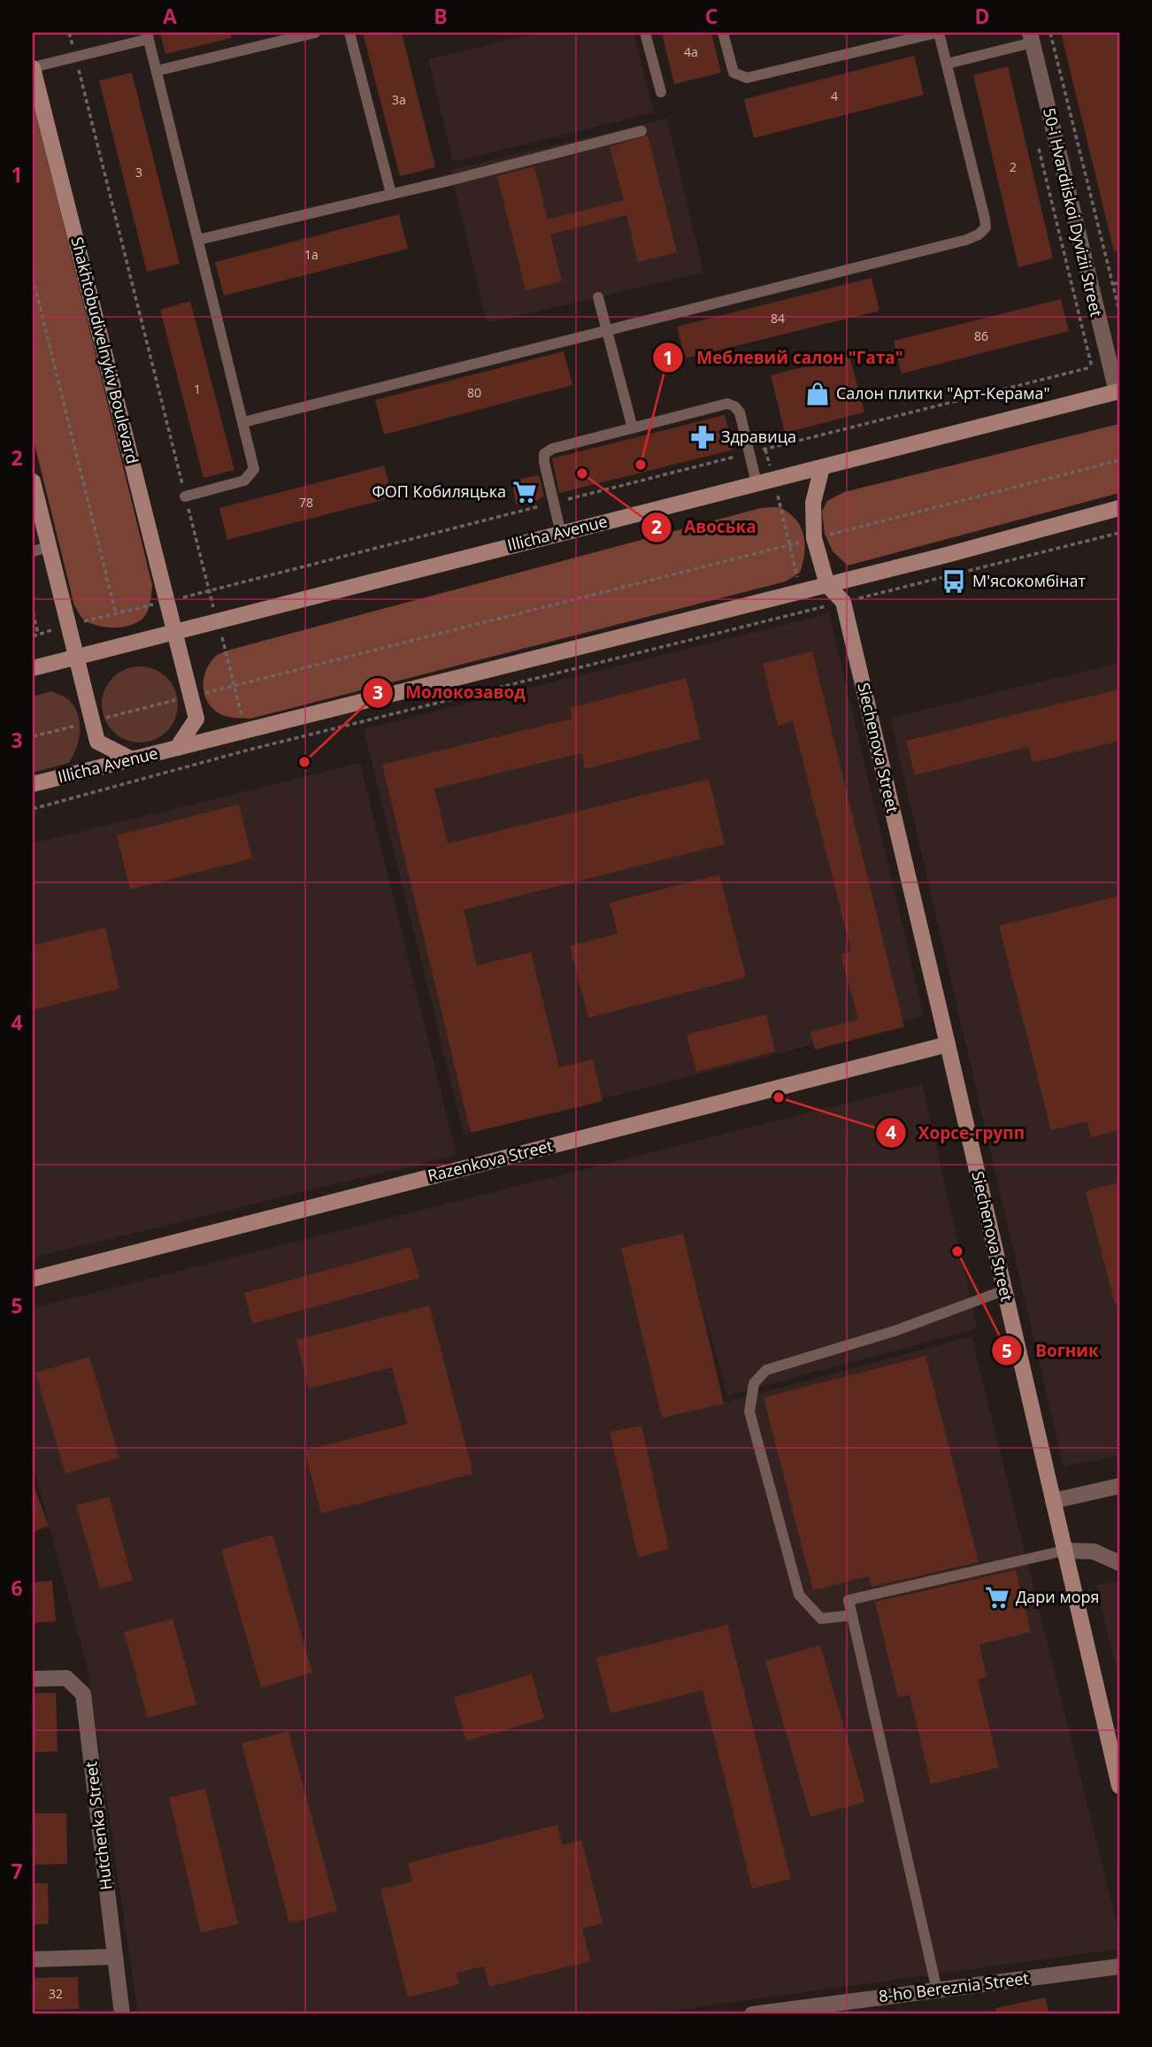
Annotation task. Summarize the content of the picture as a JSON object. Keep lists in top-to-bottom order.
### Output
{
  "streets": {
    "main road": [
      "Shakhtobudivelnykiv Boulevard",
      "Illicha Avenue",
      "Siechenova Street",
      "Razenkova Street"
    ],
    "street": ["50-i Hvardiiskoi Dyvizii Street", "Hutchenka Street", "8-ho Bereznia Street"]
  },
  "crossings": [
    ["50-i Hvardiiskoi Dyvizii Street", "Illicha Avenue"],
    ["Shakhtobudivelnykiv Boulevard", "Illicha Avenue"],
    ["Siechenova Street", "Razenkova Street"]
  ],
  "places": {
    "shop": ["Салон плитки \"Арт-Керама\""],
    "pharmacy": ["Здравица"],
    "other": [
      "Меблевий салон \"Гата\"",
      "Авоська",
      "Молокозавод",
      "Хорсе-групп",
      "Вогник"
    ],
    "supermarket": ["ФОП Кобиляцька", "Дари моря"],
    "bus stop": ["М'ясокомбінат"]
  },
  "house_numbers": [
    "4а",
    "4",
    "3а",
    "2",
    "3",
    "1а",
    "84",
    "86",
    "1",
    "80",
    "78",
    "32"
  ],
  "grid": {
    "columns": [
      "A",
      "B",
      "C",
      "D"
    ],
    "rows": [
      "1",
      "2",
      "3",
      "4",
      "5",
      "6",
      "7"
    ]
  }
}
